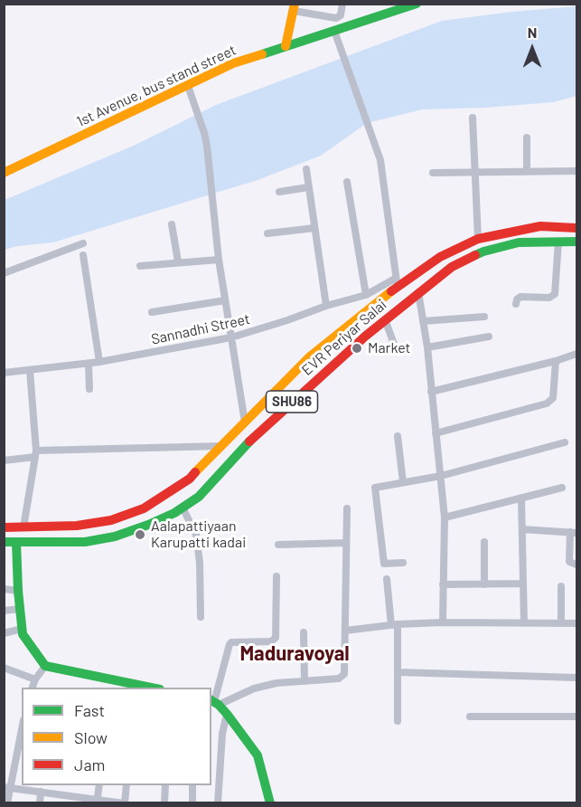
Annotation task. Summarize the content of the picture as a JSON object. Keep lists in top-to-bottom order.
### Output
{
  "streets": {
    "main road": ["1st Avenue, bus stand street", "EVR Periyar Salai", "SHU86"],
    "street": ["Sannadhi Street"]
  },
  "crossings": [
    ["Sannadhi Street", "EVR Periyar Salai"]
  ],
  "districts": ["Maduravoyal"],
  "places": ["Market", "Aalapattiyaan Karupatti kadai"],
  "legend": ["Fast", "Slow", "Jam"],
  "north": "top"
}
